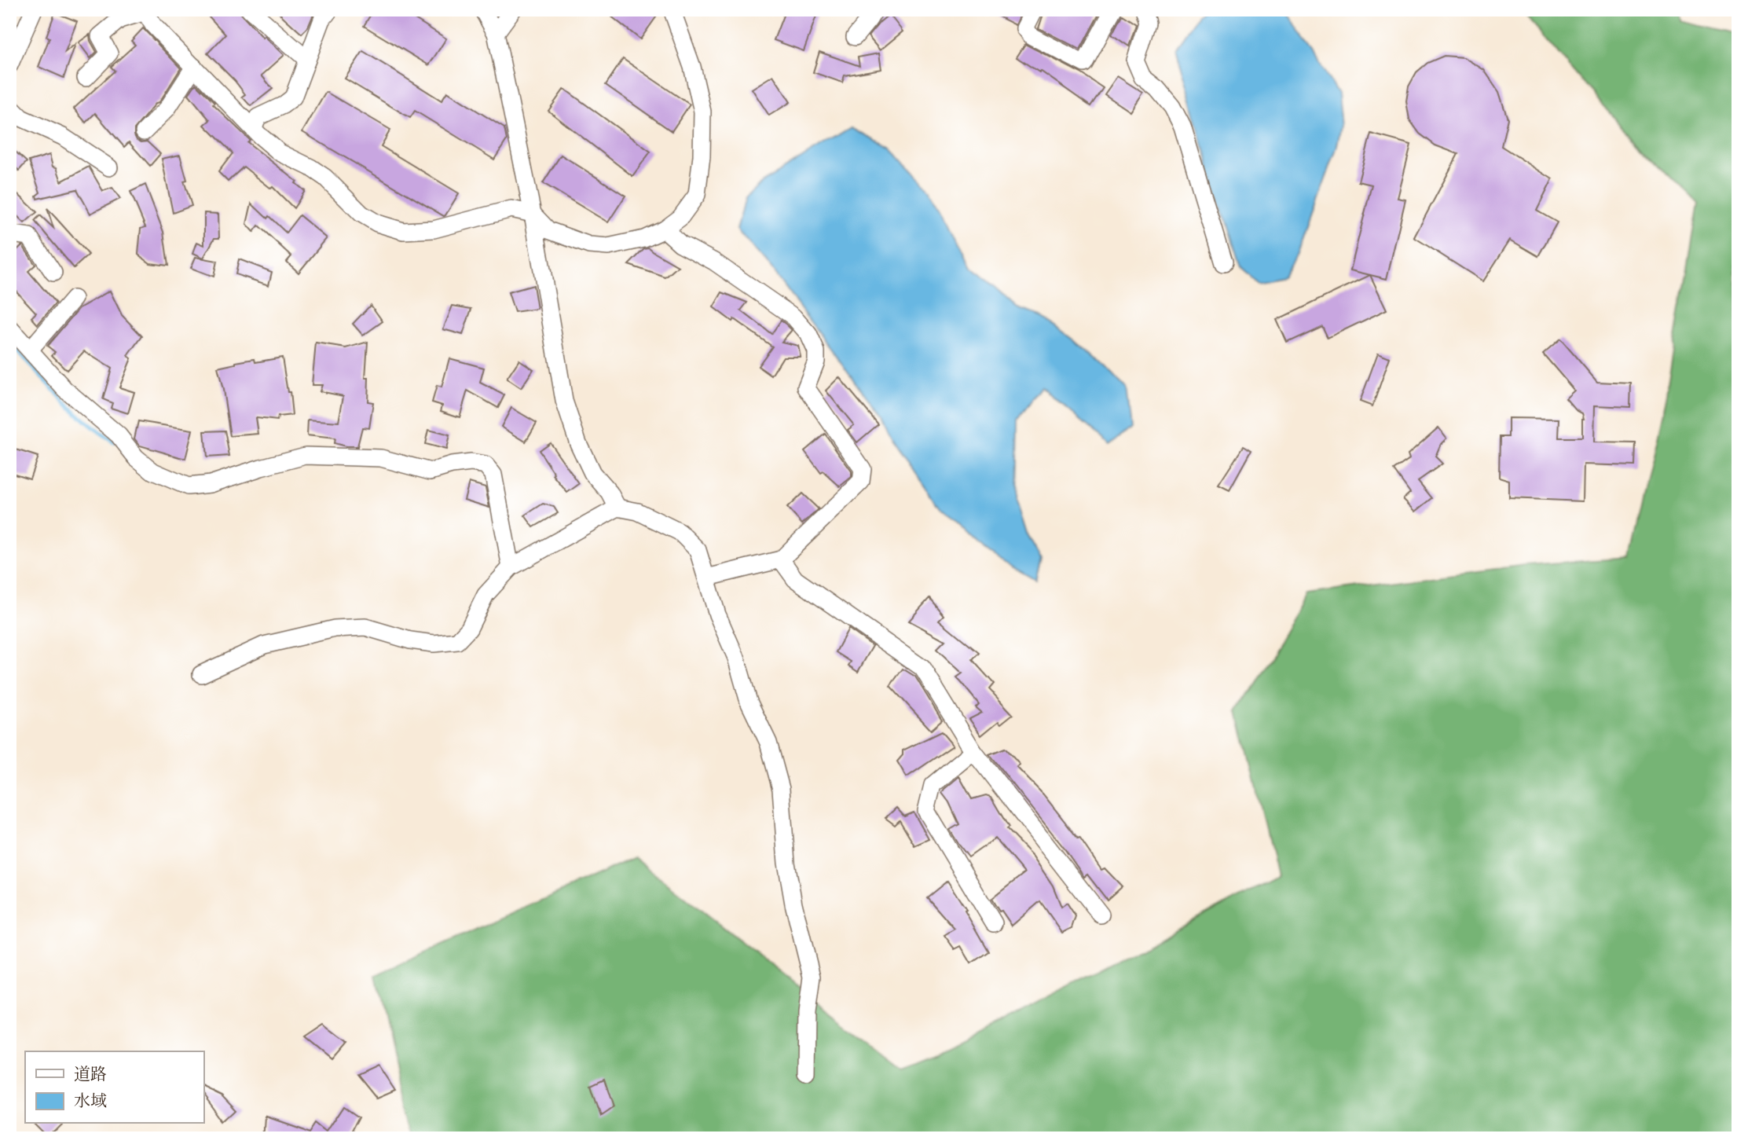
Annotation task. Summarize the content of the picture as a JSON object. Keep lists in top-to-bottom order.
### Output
{
  "legend": ["道路", "水域"]
}
